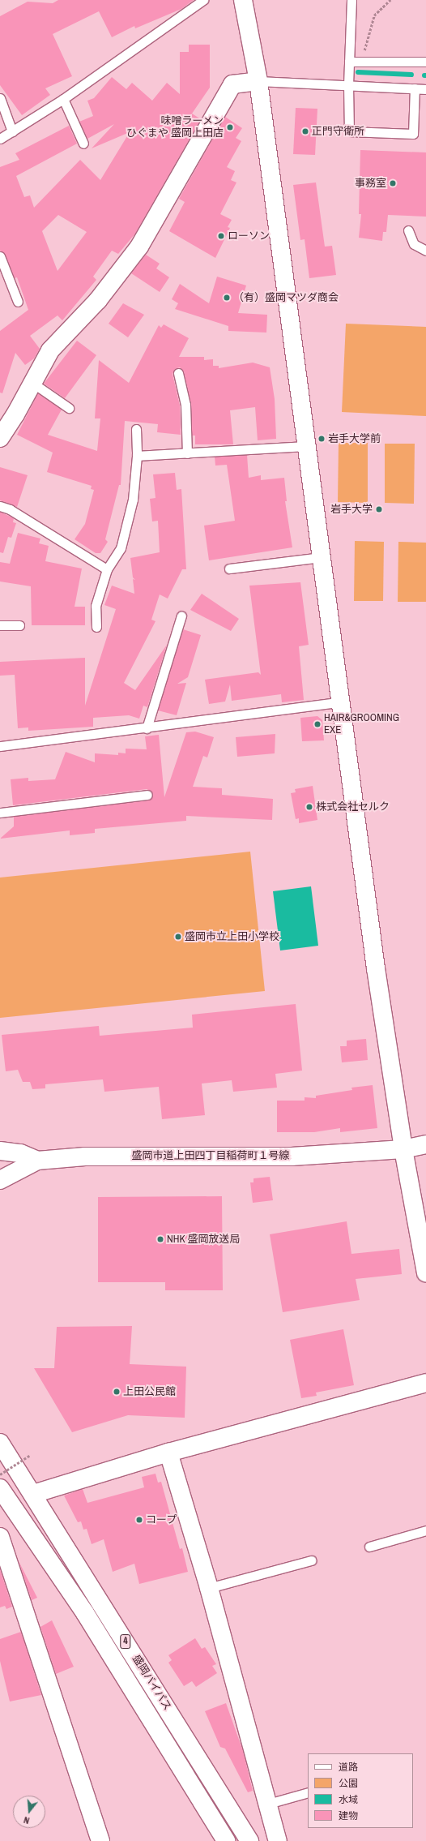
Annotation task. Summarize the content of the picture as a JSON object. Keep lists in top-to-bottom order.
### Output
{
  "streets": {
    "main road": ["盛岡市道上田四丁目稲荷町１号線", "4", "盛岡バイパス"]
  },
  "places": [
    "味噌ラーメン ひぐまや 盛岡上田店",
    "正門守衛所",
    "事務室",
    "ローソン",
    "（有）盛岡マツダ商会",
    "岩手大学前",
    "岩手大学",
    "HAIR&GROOMING EXE",
    "株式会社セルク",
    "盛岡市立上田小学校",
    "NHK 盛岡放送局",
    "上田公民館",
    "コープ"
  ],
  "legend": [
    "道路",
    "公園",
    "水域",
    "建物"
  ],
  "north": "bottom"
}
